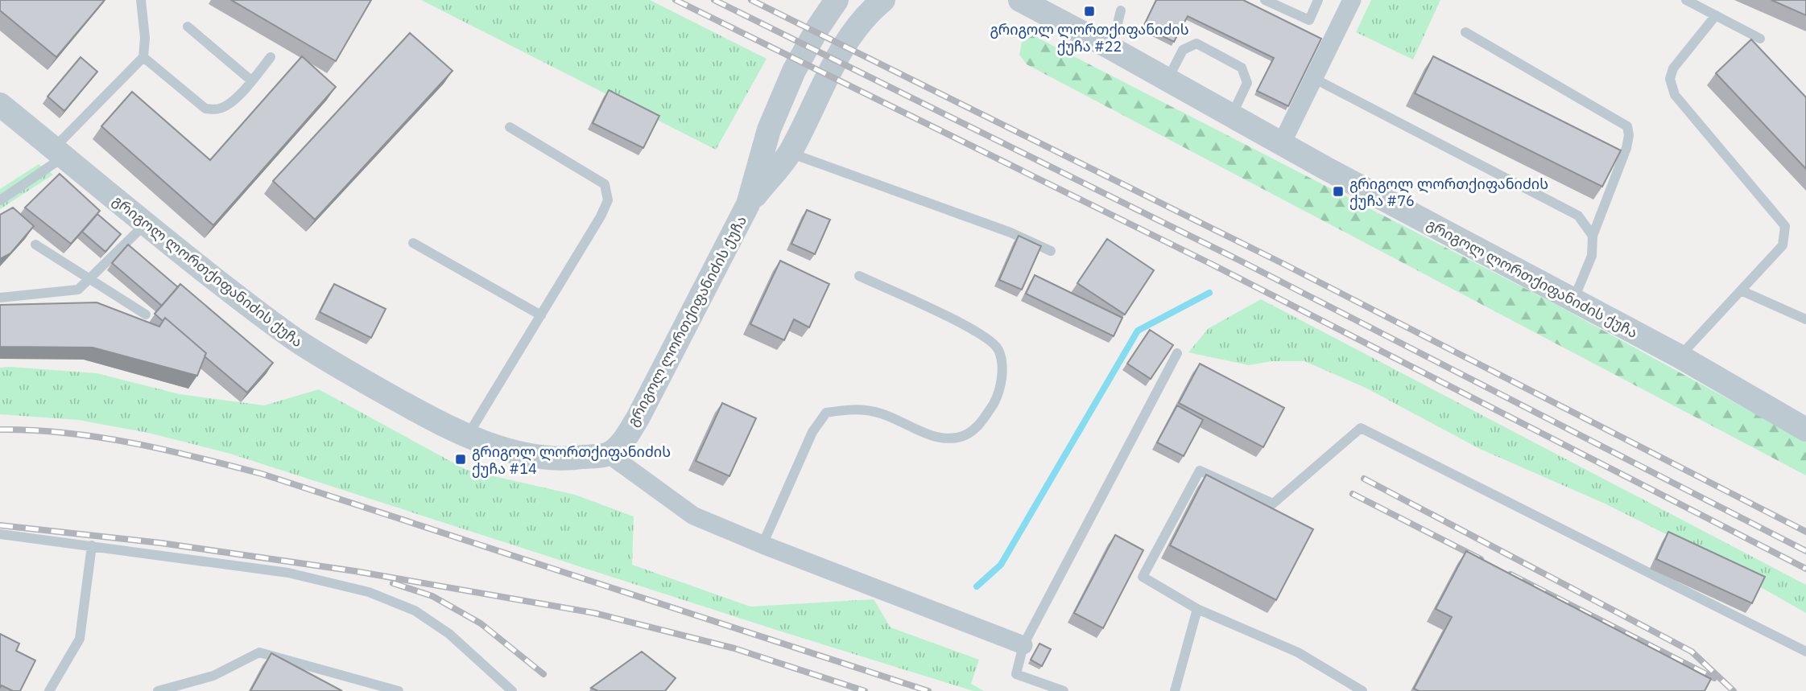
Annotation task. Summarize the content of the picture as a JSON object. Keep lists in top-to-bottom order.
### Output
{
  "streets": {
    "street": ["გრიგოლ ლორთქიფანიძის ქუჩა"]
  },
  "places": {
    "transit": ["გრიგოლ ლორთქიფანიძის ქუჩა #22", "გრიგოლ ლორთქიფანიძის ქუჩა #76", "გრიგოლ ლორთქიფანიძის ქუჩა #14"]
  }
}
